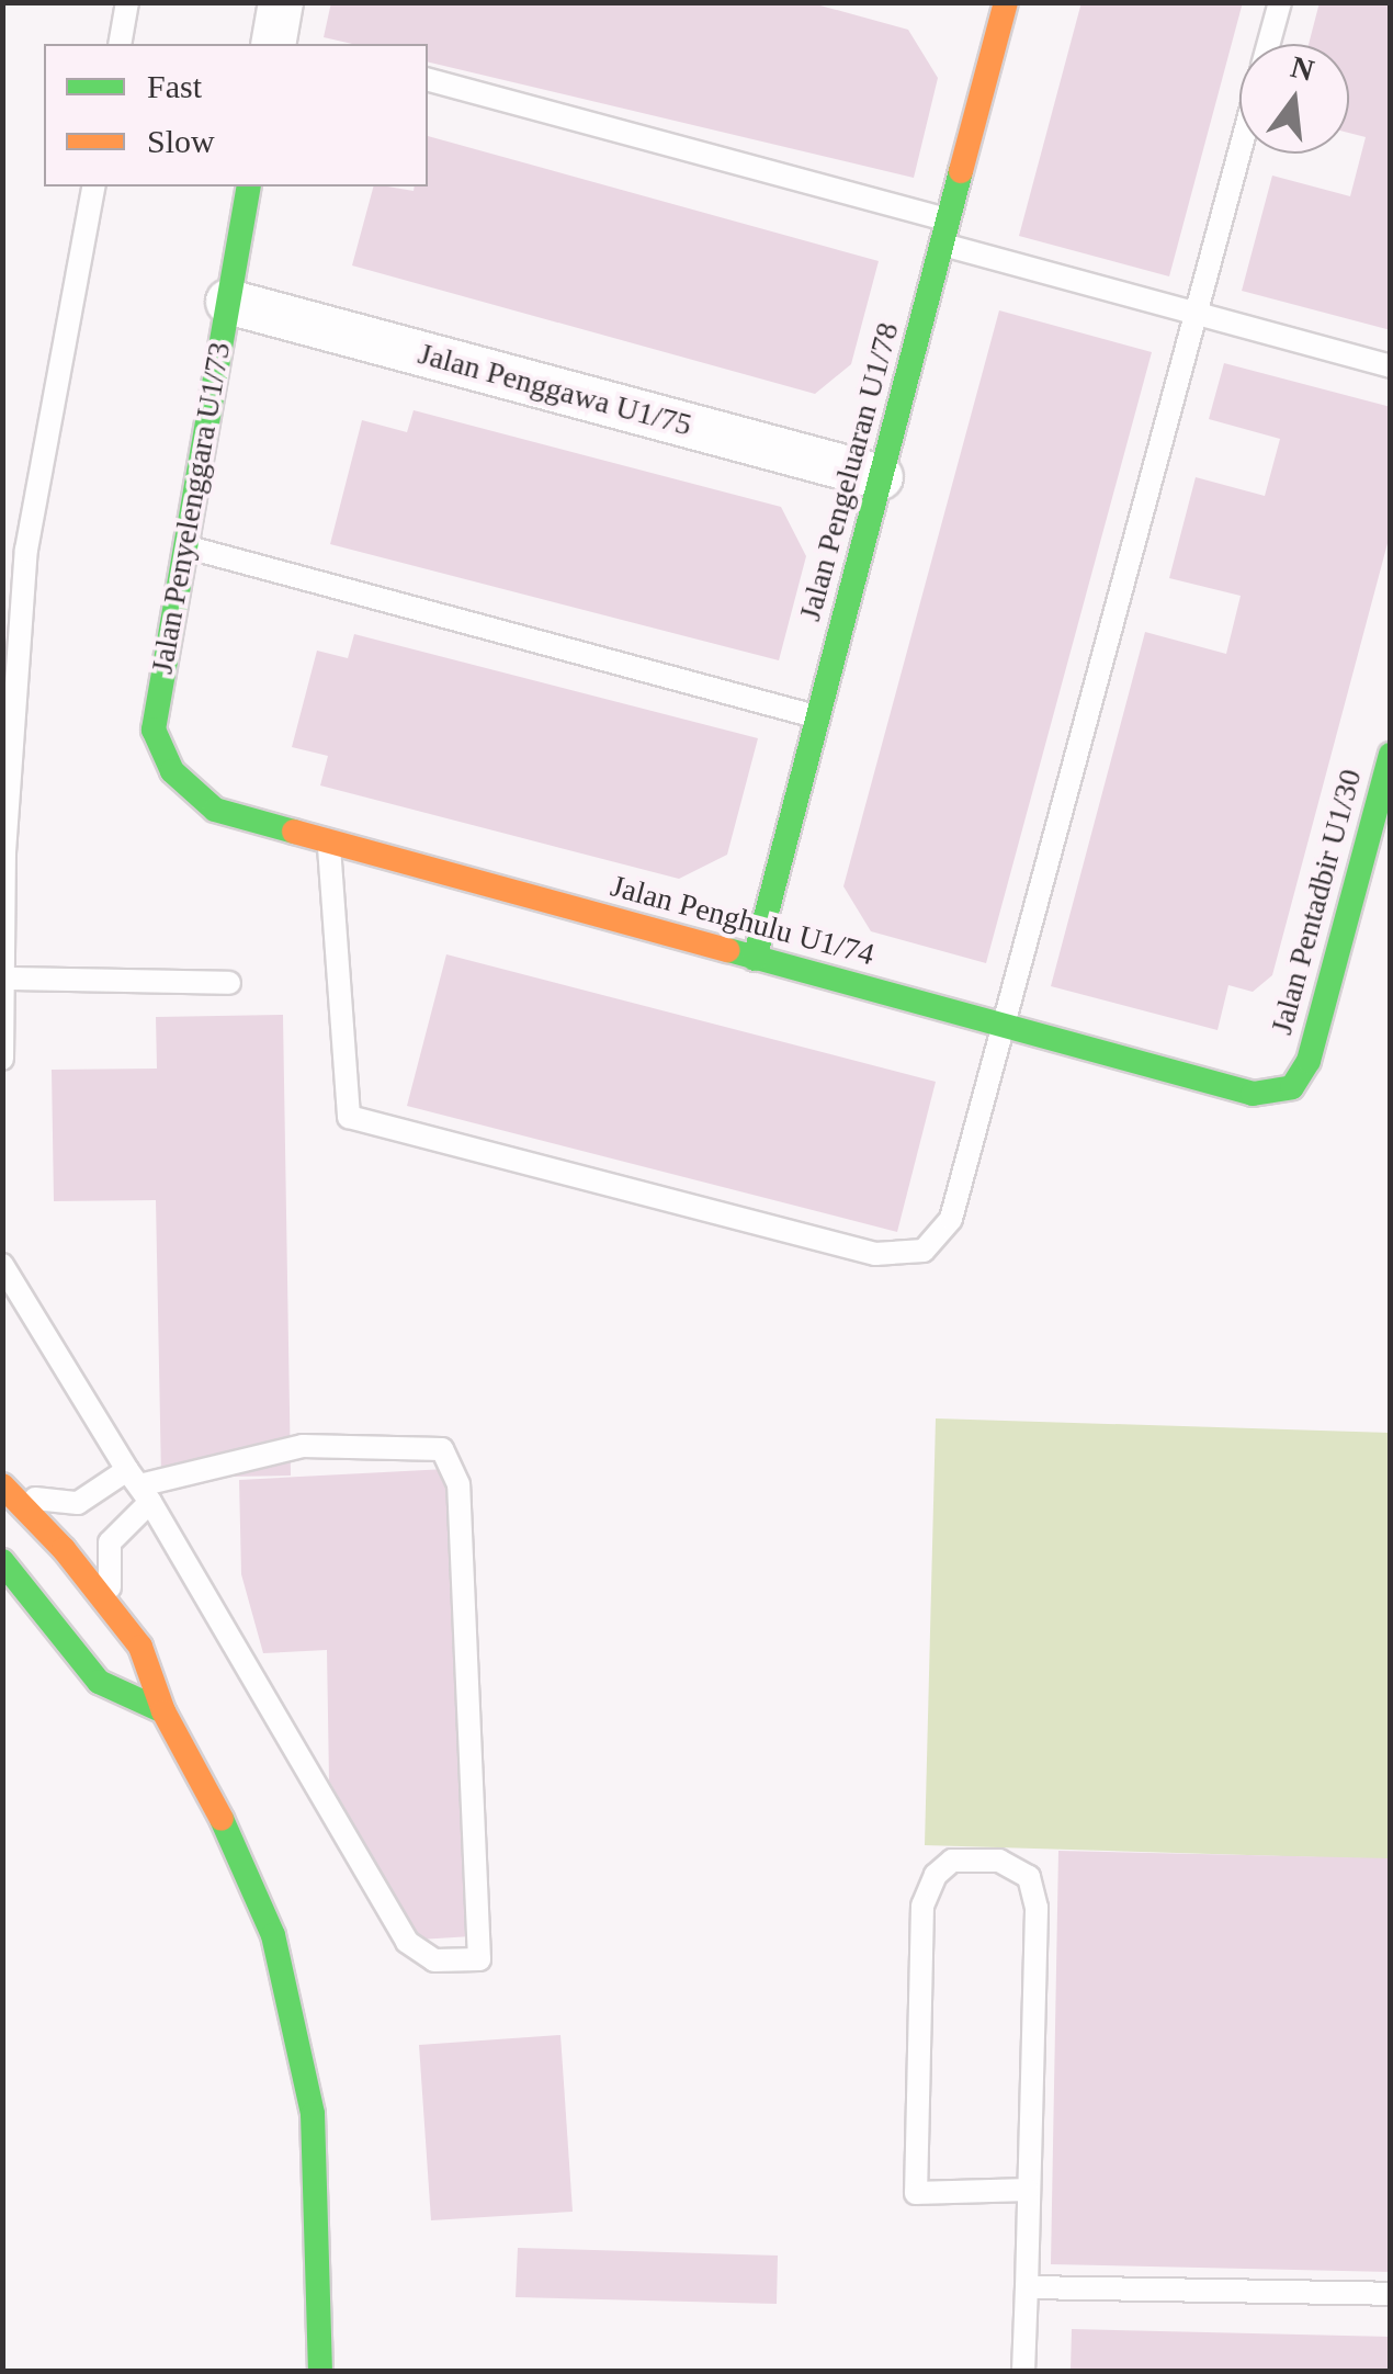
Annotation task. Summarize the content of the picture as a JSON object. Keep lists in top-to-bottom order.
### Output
{
  "streets": {
    "street": [
      "Jalan Penggawa U1/75",
      "Jalan Pengeluaran U1/78",
      "Jalan Penyelenggara U1/73",
      "Jalan Pentadbir U1/30",
      "Jalan Penghulu U1/74"
    ]
  },
  "crossings": [
    ["Jalan Penggawa U1/75", "Jalan Pengeluaran U1/78"],
    ["Jalan Penggawa U1/75", "Jalan Penyelenggara U1/73"],
    ["Jalan Pengeluaran U1/78", "Jalan Penghulu U1/74"],
    ["Jalan Penyelenggara U1/73", "Jalan Penghulu U1/74"],
    ["Jalan Pentadbir U1/30", "Jalan Penghulu U1/74"]
  ],
  "legend": ["Fast", "Slow"],
  "north": "top"
}
